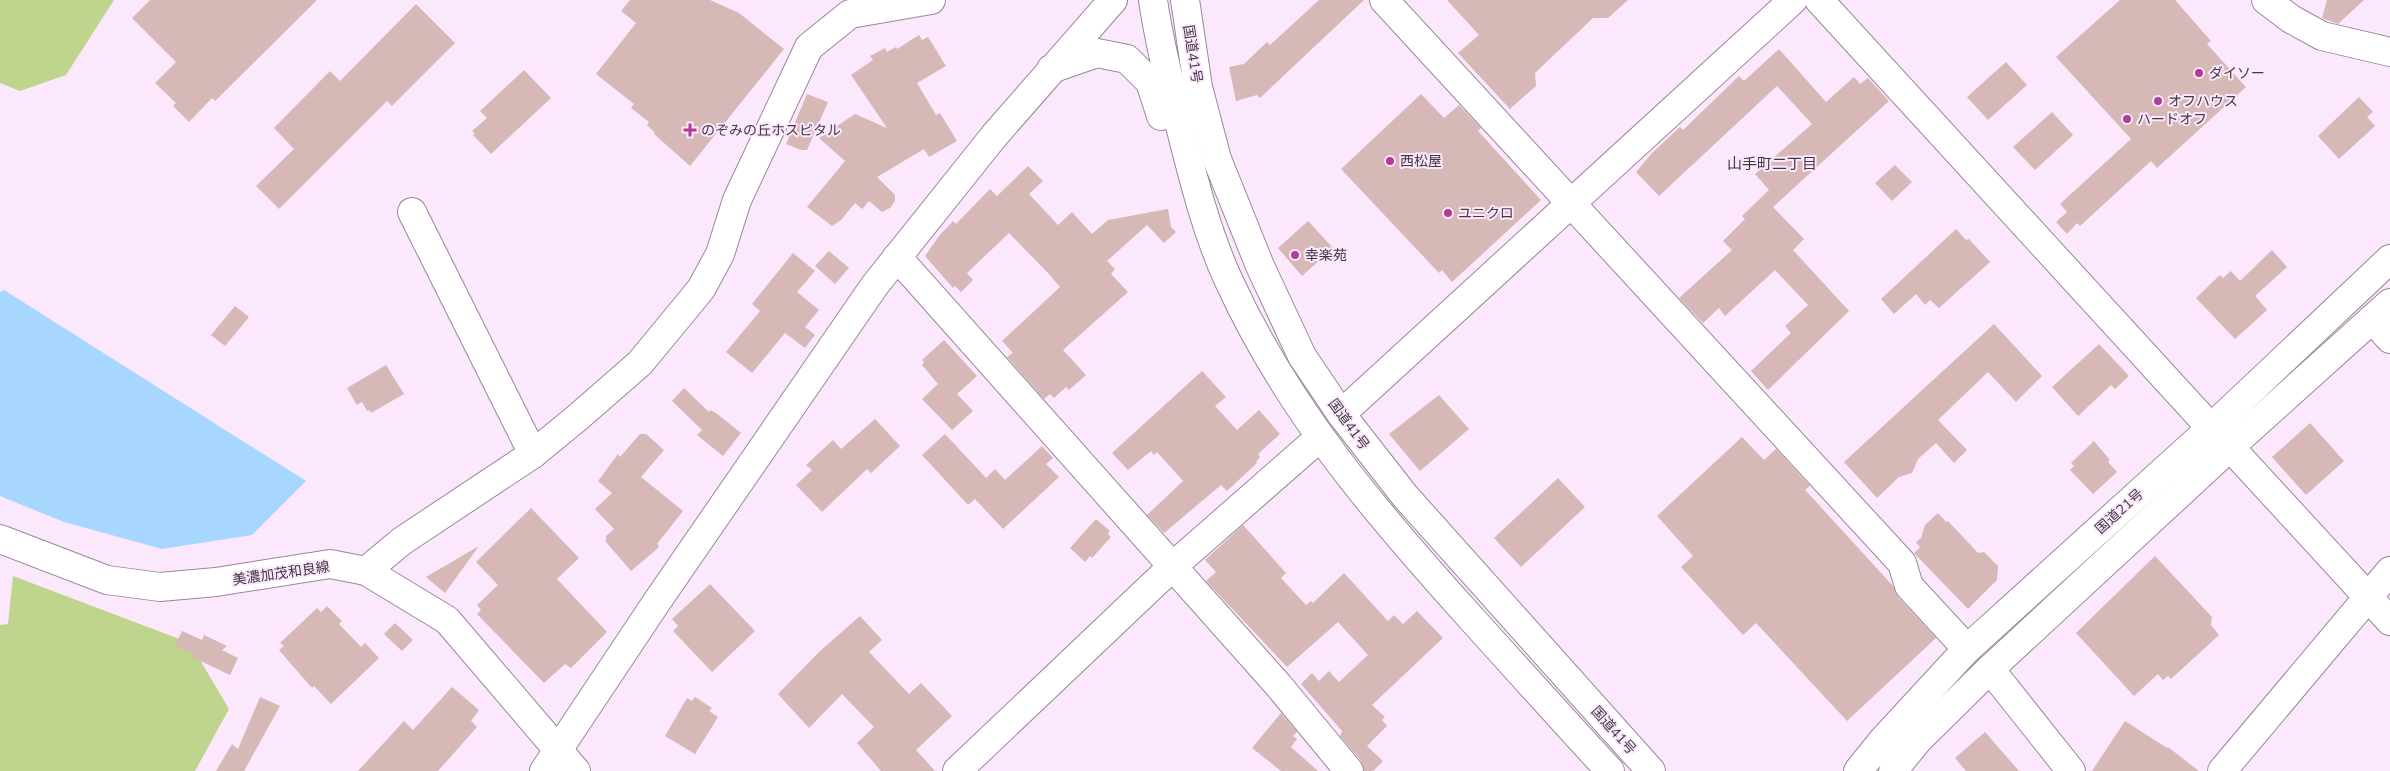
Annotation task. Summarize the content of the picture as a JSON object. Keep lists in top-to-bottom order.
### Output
{
  "streets": {
    "main road": ["国道41号", "国道21号", "美濃加茂和良線"]
  },
  "districts": ["山手町二丁目"],
  "places": {
    "other": [
      "ダイソー",
      "オフハウス",
      "ハードオフ",
      "西松屋",
      "ユニクロ",
      "幸楽苑"
    ],
    "health": ["のぞみの丘ホスピタル"]
  }
}
